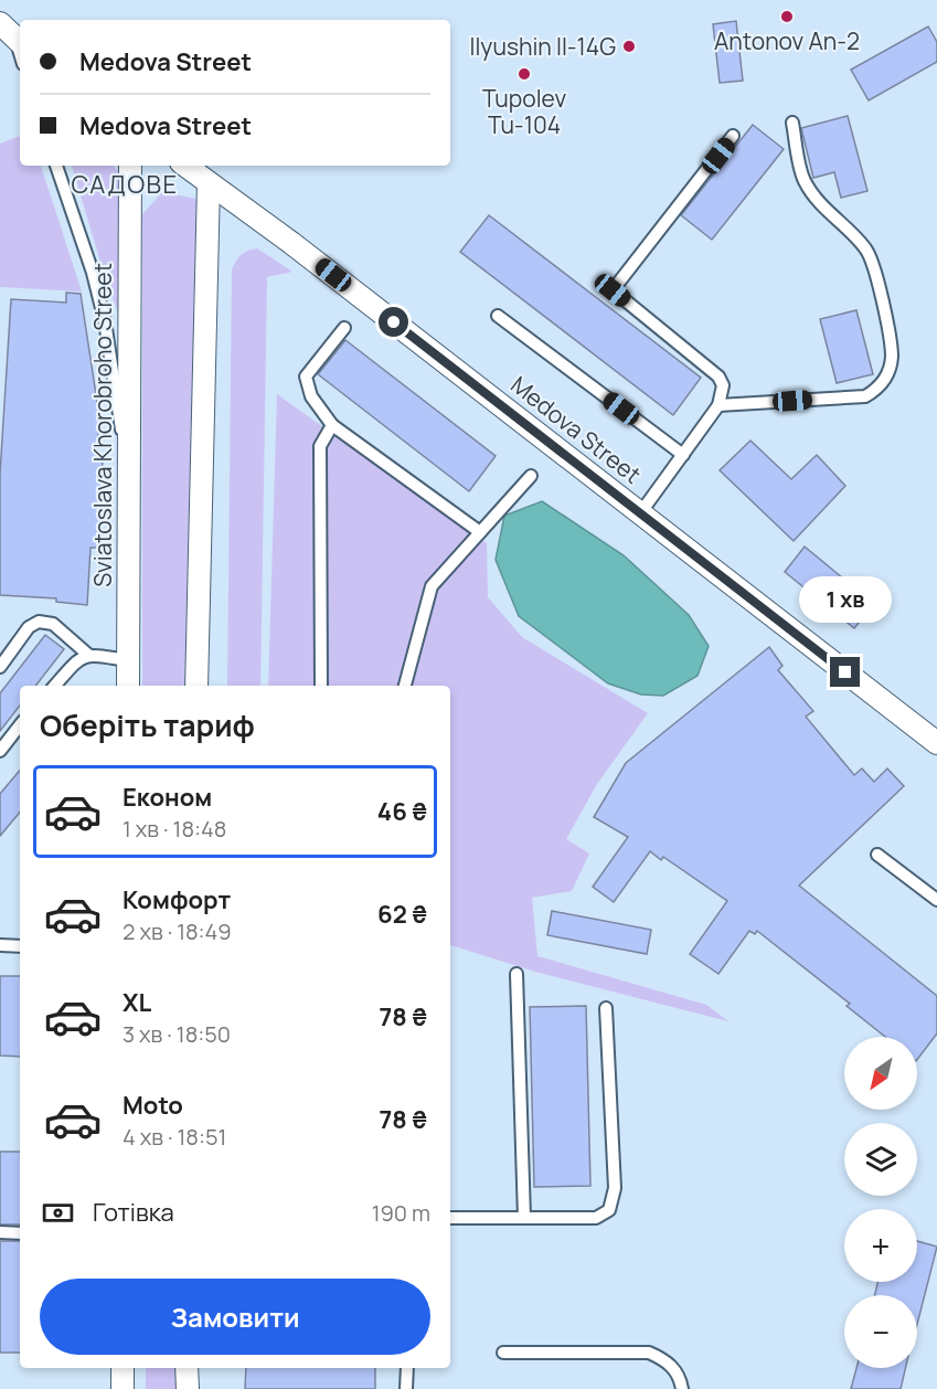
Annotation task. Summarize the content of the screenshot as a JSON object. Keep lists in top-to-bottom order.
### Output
{
  "streets": {
    "street": ["Sviatoslava Khorobroho Street", "Medova Street"]
  },
  "districts": ["САДОВЕ"],
  "places": ["Antonov An-2", "Ilyushin Il-14G", "Tupolev Tu-104"],
  "north": "bottom left",
  "page": {
    "banner": ["Medova Street", "Medova Street"],
    "bubble": "1 хв",
    "heading": "Оберіть тариф",
    "list": [
      {
        "name": "Економ",
        "note": "1 хв · 18:48",
        "value": "46 ₴"
      },
      {
        "name": "Комфорт",
        "note": "2 хв · 18:49",
        "value": "62 ₴"
      },
      {
        "name": "XL",
        "note": "3 хв · 18:50",
        "value": "78 ₴"
      },
      {
        "name": "Moto",
        "note": "4 хв · 18:51",
        "value": "78 ₴"
      }
    ],
    "map_buttons": ["+", "−"],
    "pay": ["Готівка", "190 m"],
    "buttons": "Замовити"
  }
}
